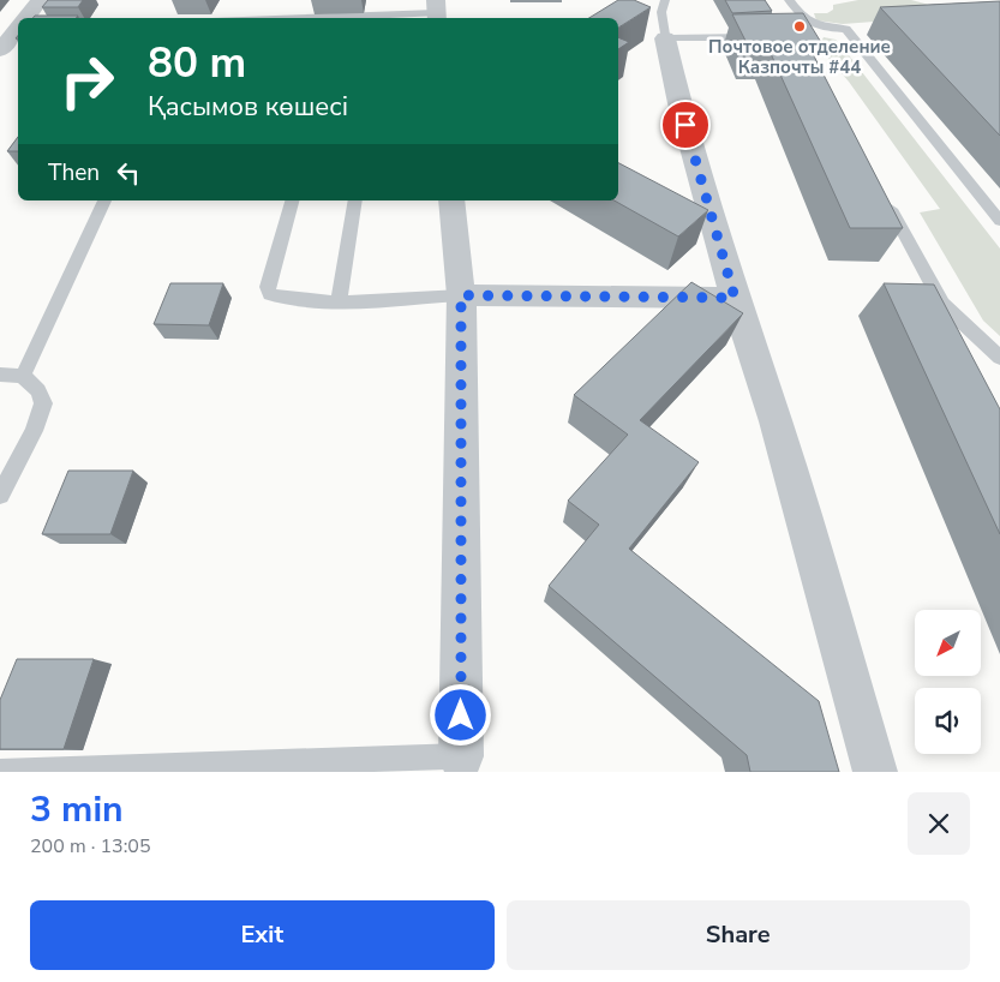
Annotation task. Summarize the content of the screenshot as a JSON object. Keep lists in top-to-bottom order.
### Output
{
  "places": ["Почтовое отделение Казпочты #44"],
  "north": "bottom left",
  "page": {
    "turn": ["80 m", "Қасымов көшесі"],
    "then": "Then",
    "heading": ["3 min", "200 m · 13:05"],
    "buttons": ["Exit", "Share"]
  }
}
